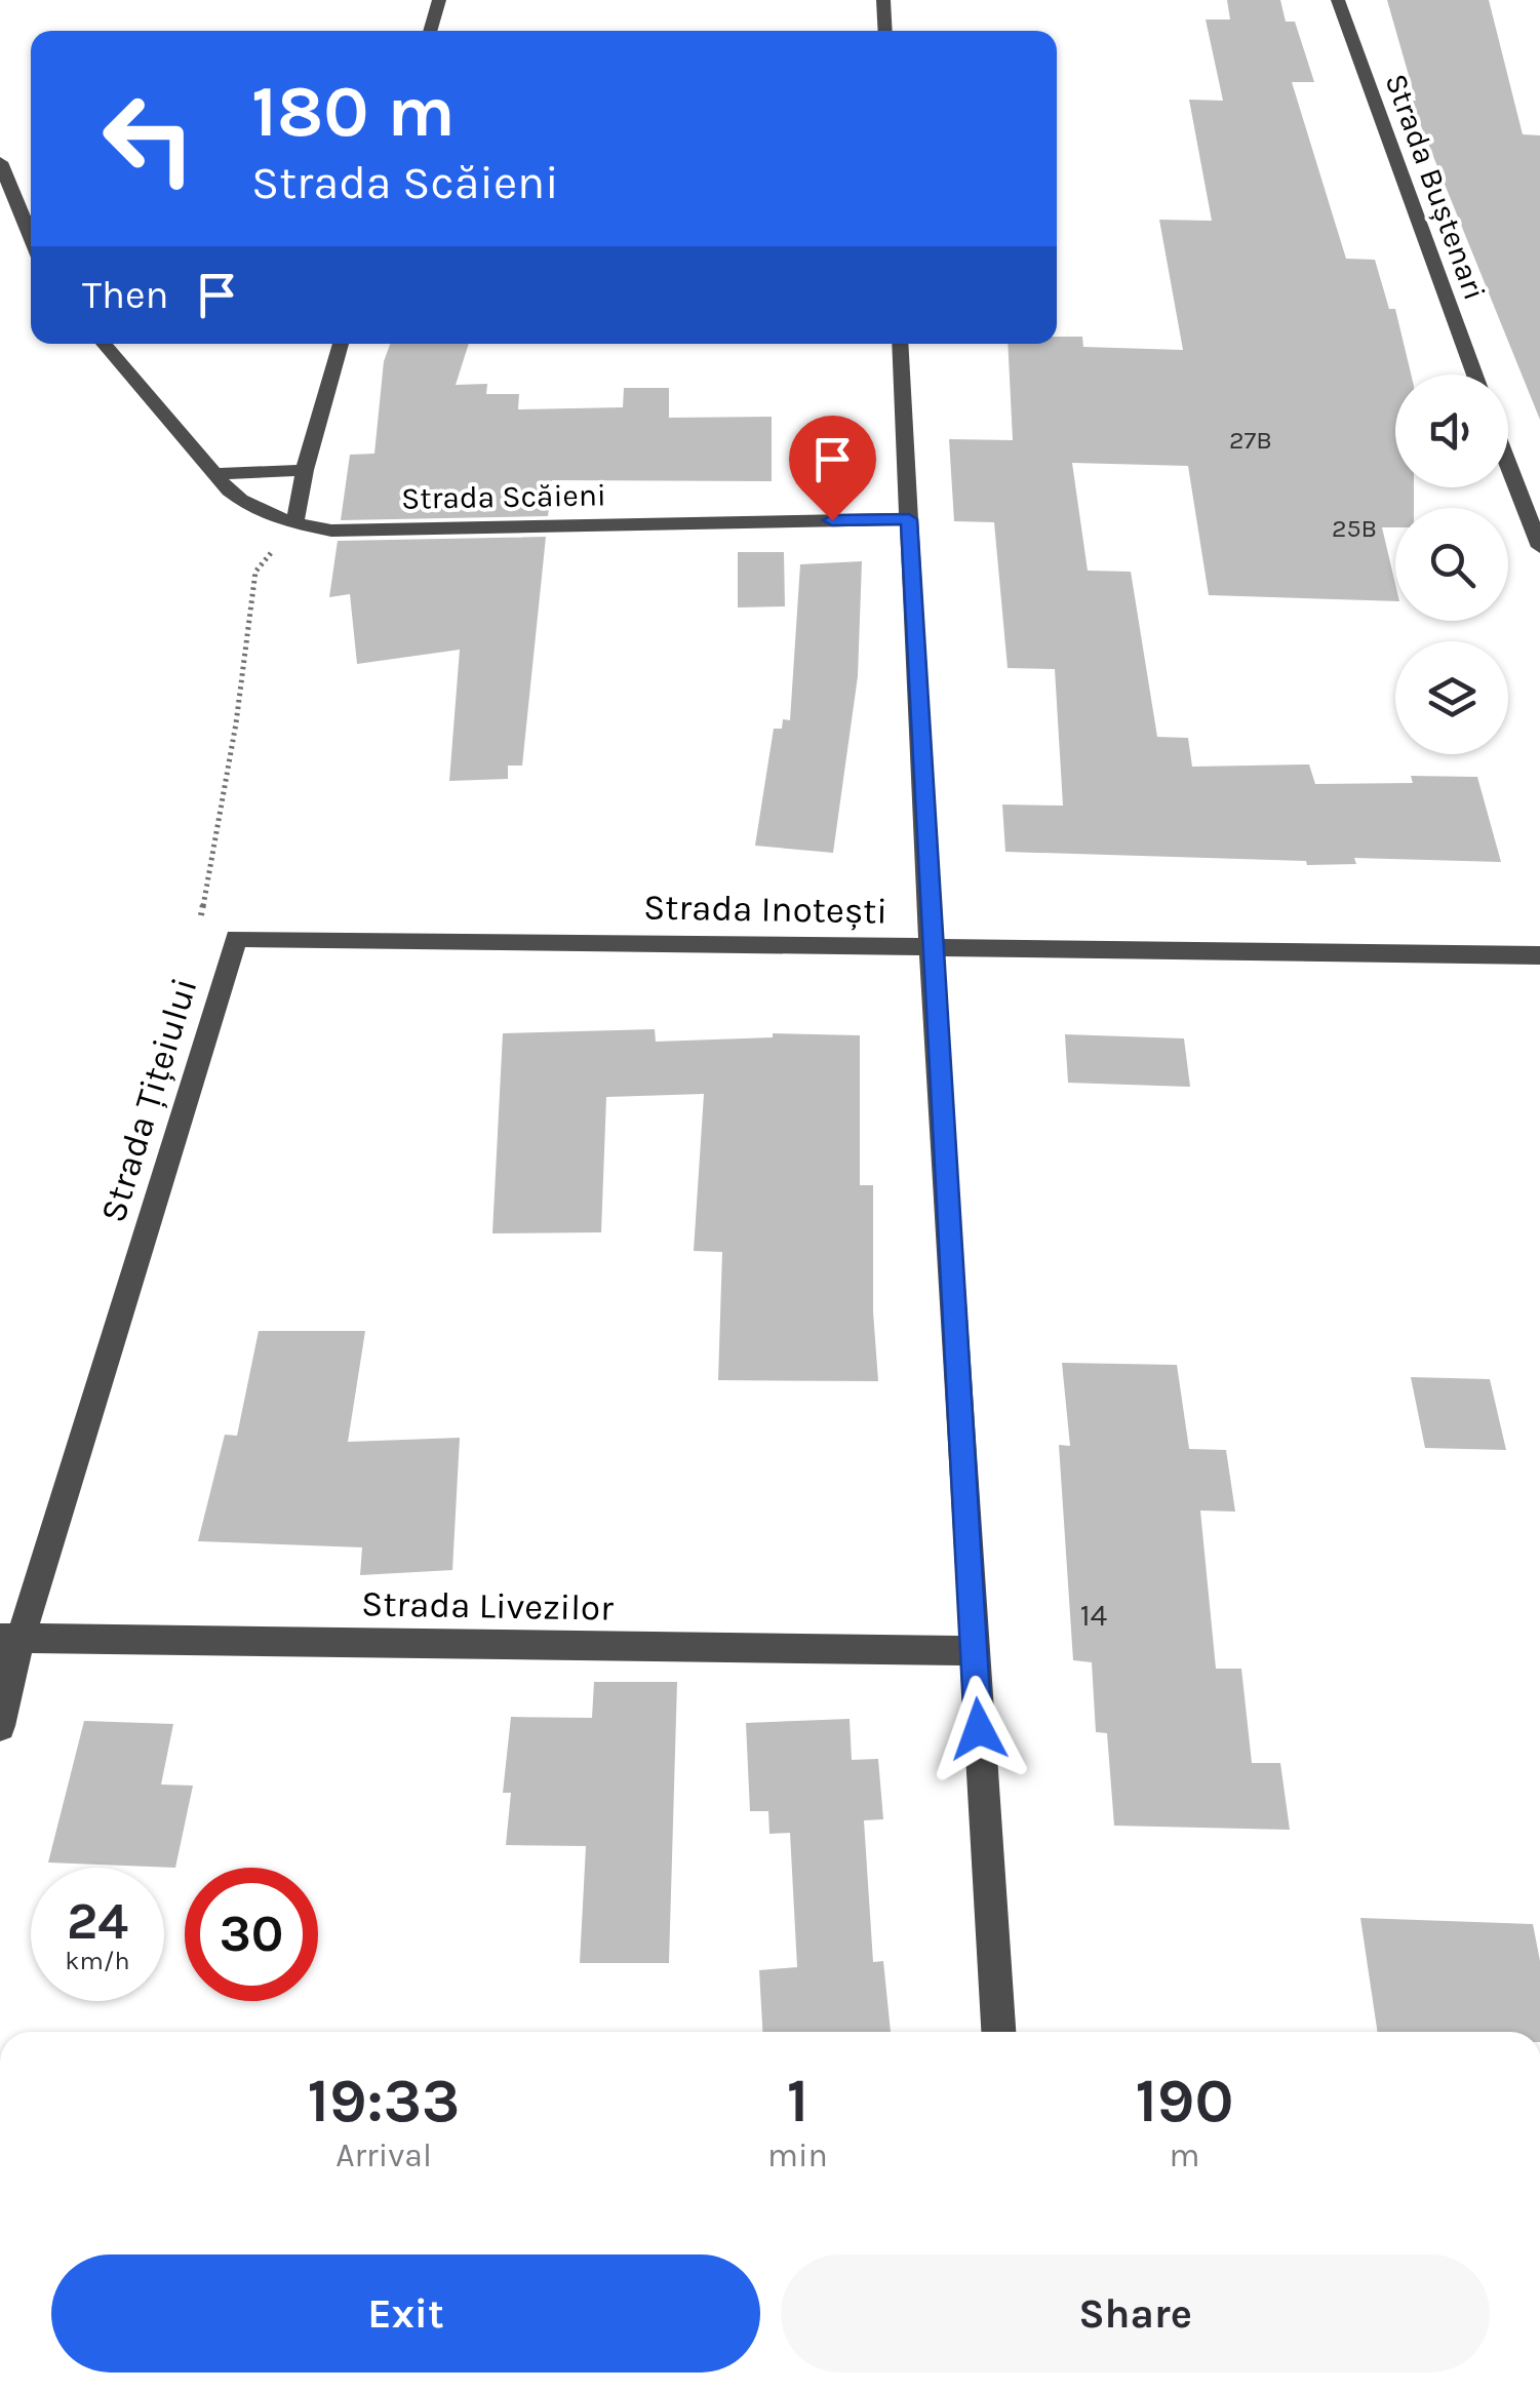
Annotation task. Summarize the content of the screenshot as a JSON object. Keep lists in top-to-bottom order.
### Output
{
  "streets": {
    "street": [
      "Strada Buștenari",
      "Strada Scăieni",
      "Strada Inotești",
      "Strada Țițeiului",
      "Strada Livezilor"
    ]
  },
  "crossings": [
    ["Strada Scăieni", "Strada Țițeiului"],
    ["Strada Inotești", "Strada Țițeiului"],
    ["Strada Țițeiului", "Strada Livezilor"]
  ],
  "house_numbers": ["27B", "25B", "14"],
  "page": {
    "turn": ["180 m", "Strada Scăieni"],
    "then": "Then",
    "speed": "24 km/h",
    "limit": "30",
    "eta": [
      "19:33",
      "Arrival",
      "1",
      "min",
      "190",
      "m"
    ],
    "buttons": ["Exit", "Share"]
  }
}
